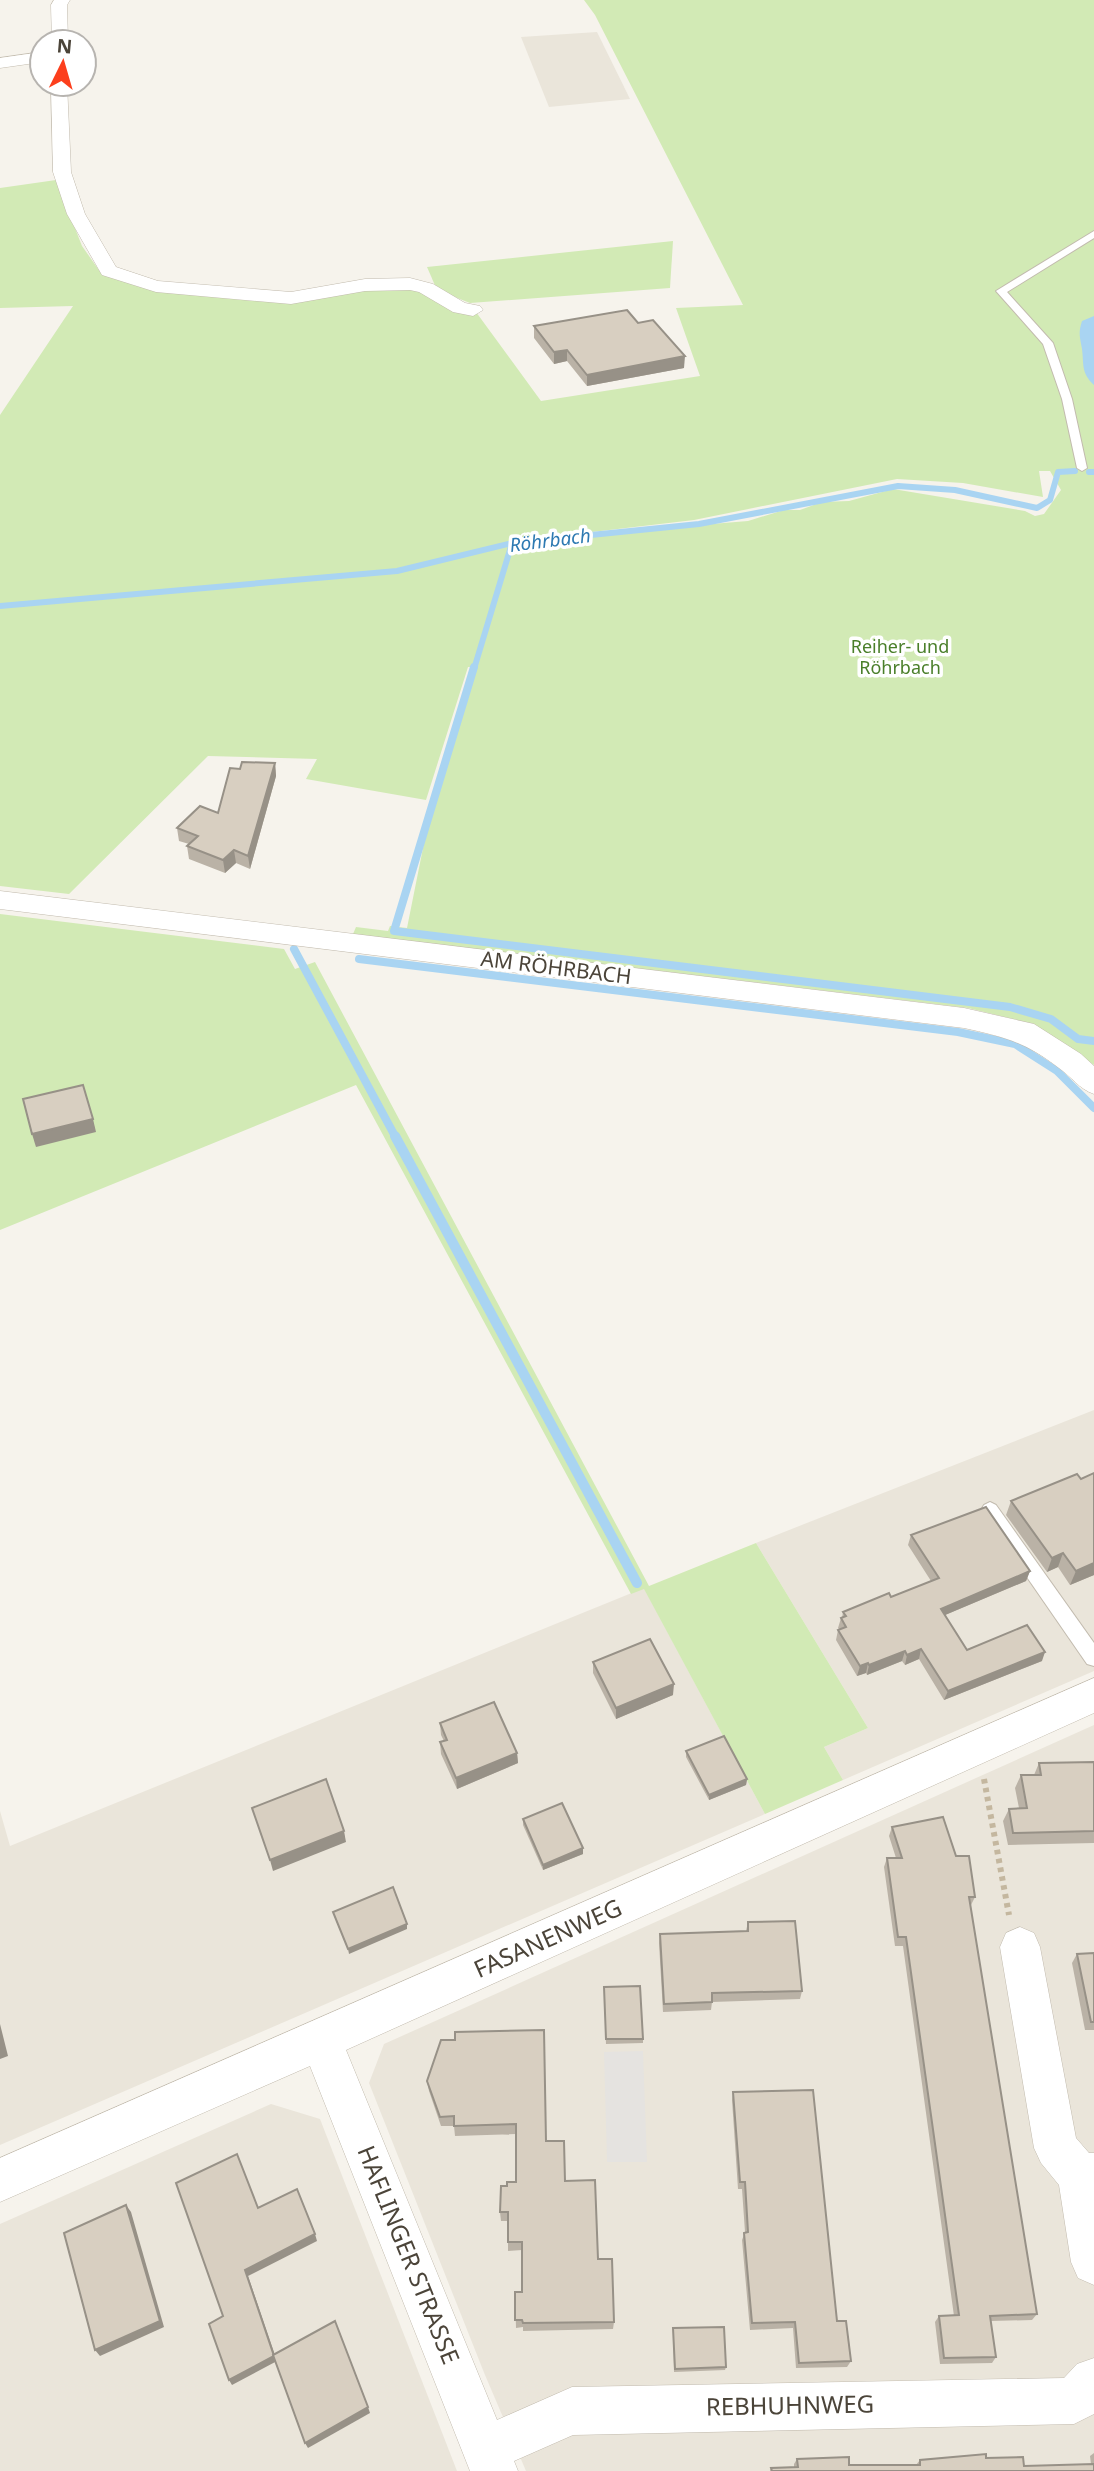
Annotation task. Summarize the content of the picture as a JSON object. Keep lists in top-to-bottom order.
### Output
{
  "streets": {
    "street": [
      "AM RÖHRBACH",
      "FASANENWEG",
      "HAFLINGER STRASSE",
      "REBHUHNWEG"
    ]
  },
  "crossings": [
    ["FASANENWEG", "HAFLINGER STRASSE"],
    ["HAFLINGER STRASSE", "REBHUHNWEG"]
  ],
  "water": ["Röhrbach"],
  "parks": ["Reiher- und Röhrbach"],
  "north": "top"
}
